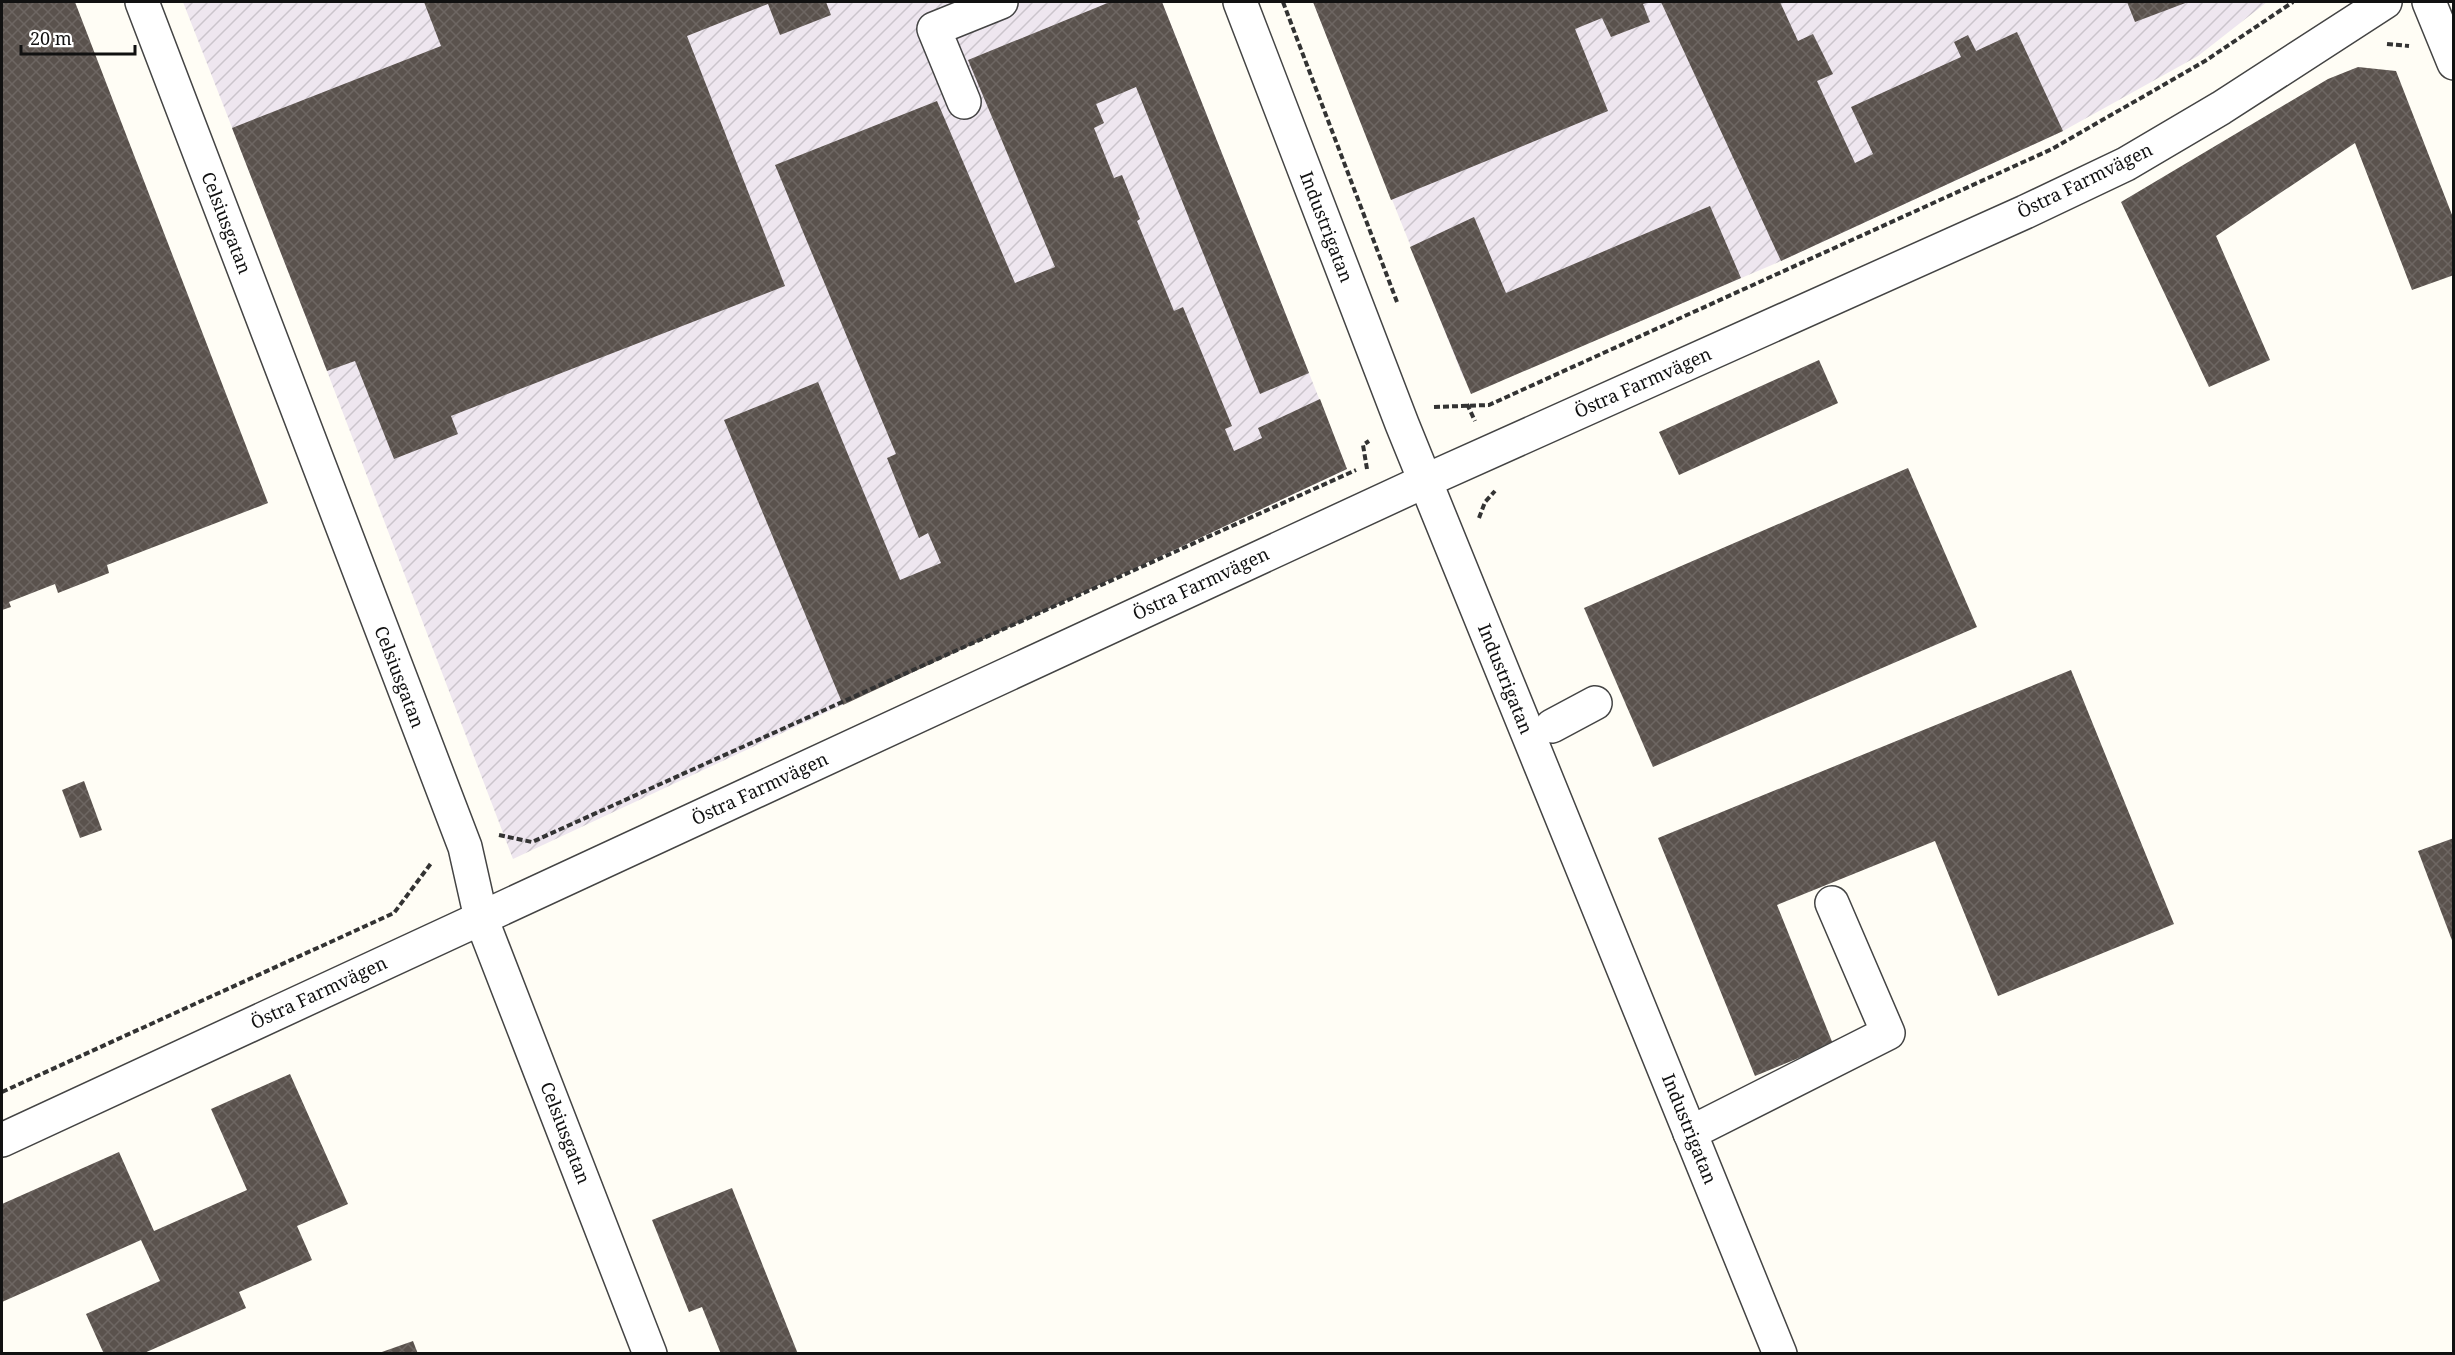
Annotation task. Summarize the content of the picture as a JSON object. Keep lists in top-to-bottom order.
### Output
{
  "streets": {
    "street": ["Östra Farmvägen", "Celsiusgatan", "Industrigatan"]
  },
  "crossings": [
    ["Östra Farmvägen", "Celsiusgatan"],
    ["Östra Farmvägen", "Industrigatan"]
  ],
  "scale_bar": "20 m"
}
